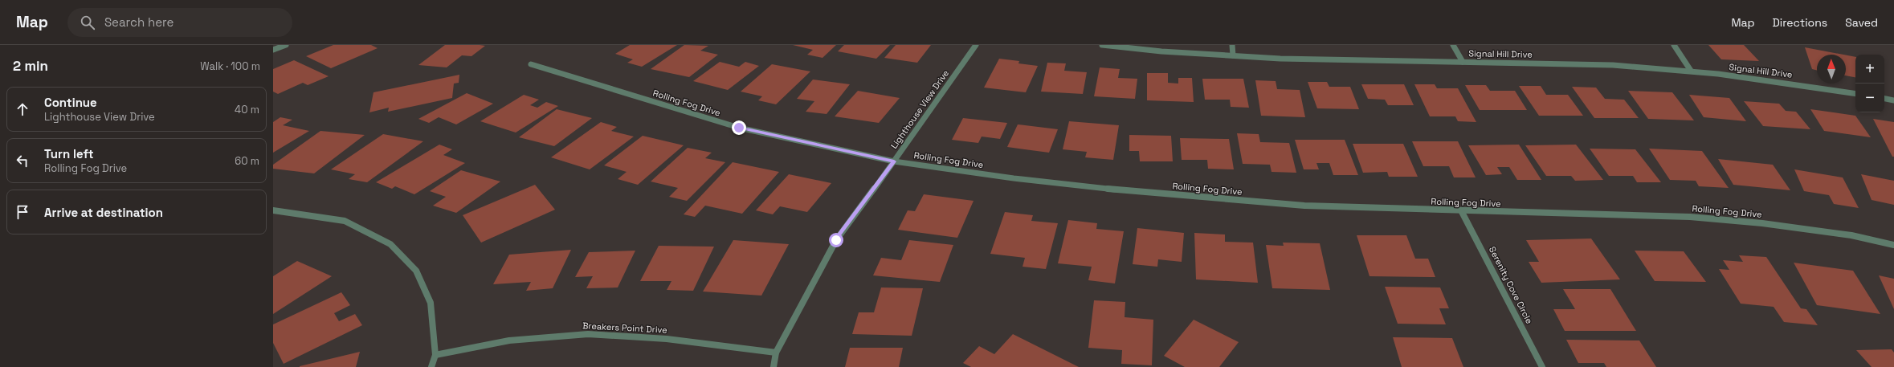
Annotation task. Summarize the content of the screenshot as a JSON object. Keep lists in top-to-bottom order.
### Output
{
  "streets": {
    "street": [
      "Signal Hill Drive",
      "Rolling Fog Drive",
      "Lighthouse View Drive",
      "Serenity Cove Circle",
      "Breakers Point Drive"
    ]
  },
  "crossings": [
    ["Rolling Fog Drive", "Lighthouse View Drive"],
    ["Rolling Fog Drive", "Serenity Cove Circle"],
    ["Lighthouse View Drive", "Breakers Point Drive"]
  ],
  "north": "top",
  "page": {
    "header": "Map",
    "search": "Search here",
    "nav": ["Map", "Directions", "Saved"],
    "heading": ["2 min", "Walk · 100 m"],
    "map_buttons": ["+", "−"],
    "list": [
      ["Continue", "Lighthouse View Drive", "40 m"],
      ["Turn left", "Rolling Fog Drive", "60 m"],
      "Arrive at destination"
    ]
  }
}
